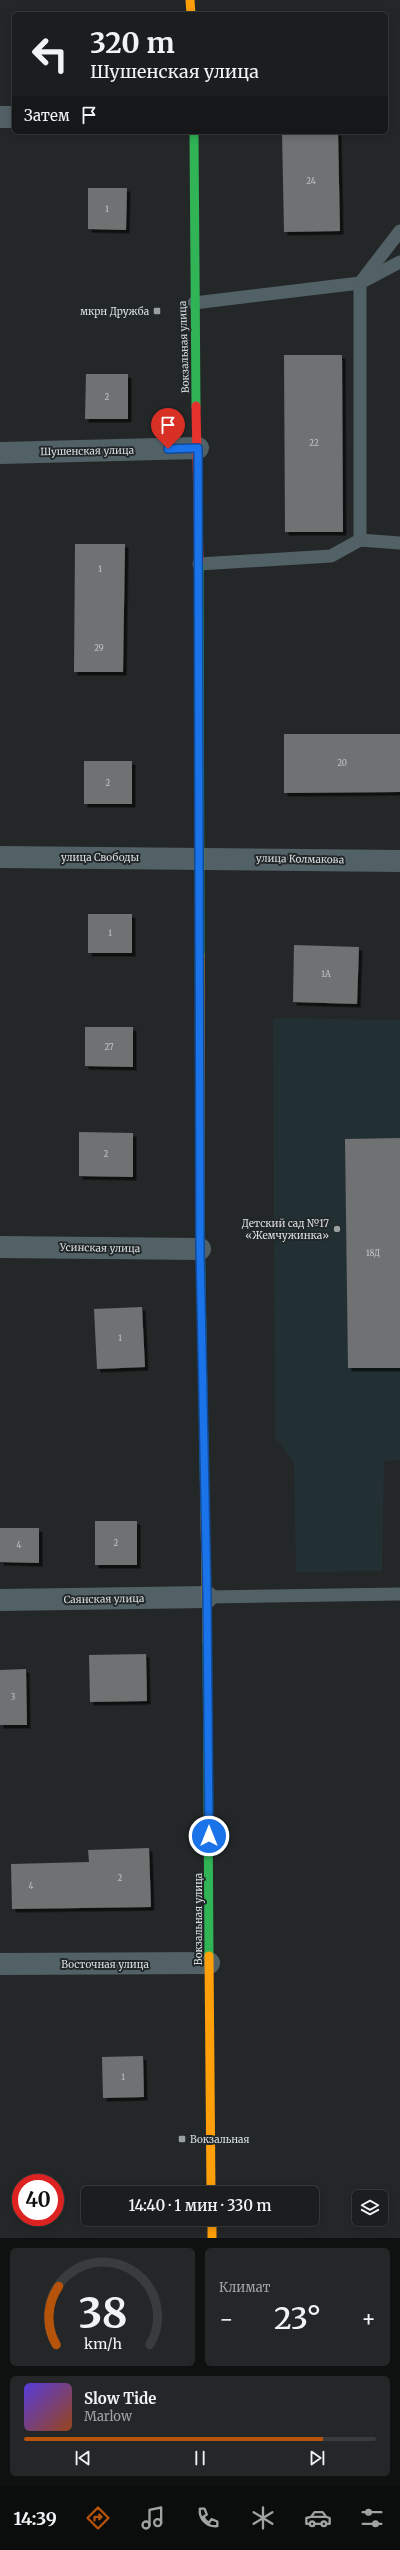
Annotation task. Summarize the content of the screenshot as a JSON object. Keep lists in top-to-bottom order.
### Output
{
  "streets": {
    "street": [
      "Вокзальная улица",
      "Шушенская улица",
      "улица Свободы",
      "улица Колмакова",
      "Усинская улица",
      "Саянская улица",
      "Восточная улица"
    ]
  },
  "crossings": [
    ["Вокзальная улица", "Шушенская улица"],
    ["Вокзальная улица", "улица Свободы"],
    ["Вокзальная улица", "улица Колмакова"],
    ["Вокзальная улица", "Усинская улица"],
    ["Вокзальная улица", "Саянская улица"],
    ["Вокзальная улица", "Восточная улица"],
    ["улица Свободы", "улица Колмакова"]
  ],
  "places": {
    "transit": ["мкрн Дружба", "Вокзальная"],
    "other": ["Детский сад №17 «Жемчужинка»"]
  },
  "house_numbers": [
    "24",
    "1",
    "2",
    "22",
    "1",
    "29",
    "20",
    "2",
    "1",
    "1А",
    "27",
    "2",
    "18Д",
    "1",
    "2",
    "4",
    "3",
    "2",
    "4",
    "1"
  ],
  "page": {
    "turn": ["320 m", "Шушенская улица"],
    "then": "Затем",
    "limit": "40",
    "trip": "14:40 · 1 мин · 330 m",
    "tile": "Климат",
    "heat": ["−", "23°", "+"],
    "song": ["Slow Tide", "Marlow"],
    "tabs": "14:39",
    "gauge": ["38", "km/h"]
  }
}
